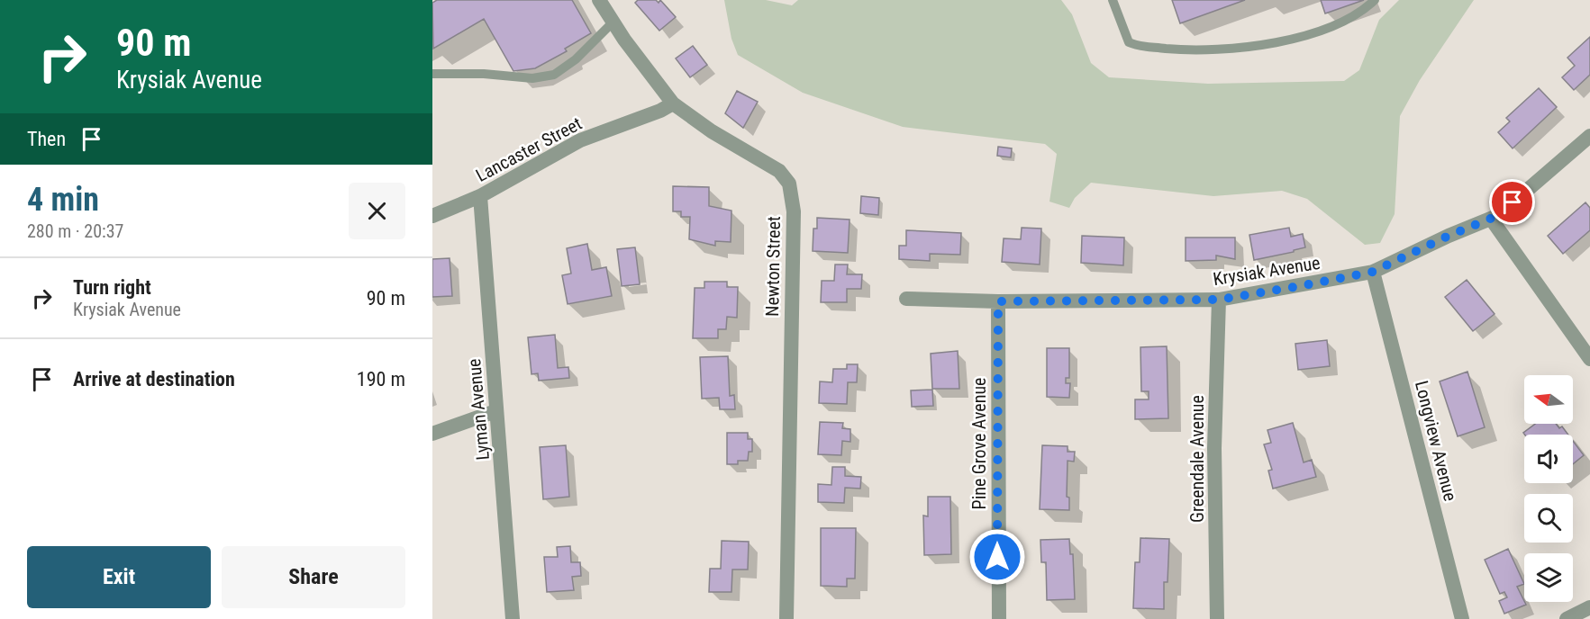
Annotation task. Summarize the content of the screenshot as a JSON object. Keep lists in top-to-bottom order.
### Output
{
  "streets": {
    "street": [
      "Lancaster Street",
      "Newton Street",
      "Krysiak Avenue",
      "Lyman Avenue",
      "Longview Avenue",
      "Pine Grove Avenue",
      "Greendale Avenue"
    ]
  },
  "crossings": [
    ["Lancaster Street", "Newton Street"],
    ["Lancaster Street", "Lyman Avenue"],
    ["Krysiak Avenue", "Longview Avenue"],
    ["Krysiak Avenue", "Pine Grove Avenue"],
    ["Krysiak Avenue", "Greendale Avenue"]
  ],
  "north": "left",
  "page": {
    "turn": ["90 m", "Krysiak Avenue"],
    "then": "Then",
    "heading": ["4 min", "280 m · 20:37"],
    "list": [
      {
        "name": "Turn right",
        "note": "Krysiak Avenue",
        "value": "90 m"
      },
      {
        "name": "Arrive at destination",
        "value": "190 m"
      }
    ],
    "buttons": ["Exit", "Share"]
  }
}
